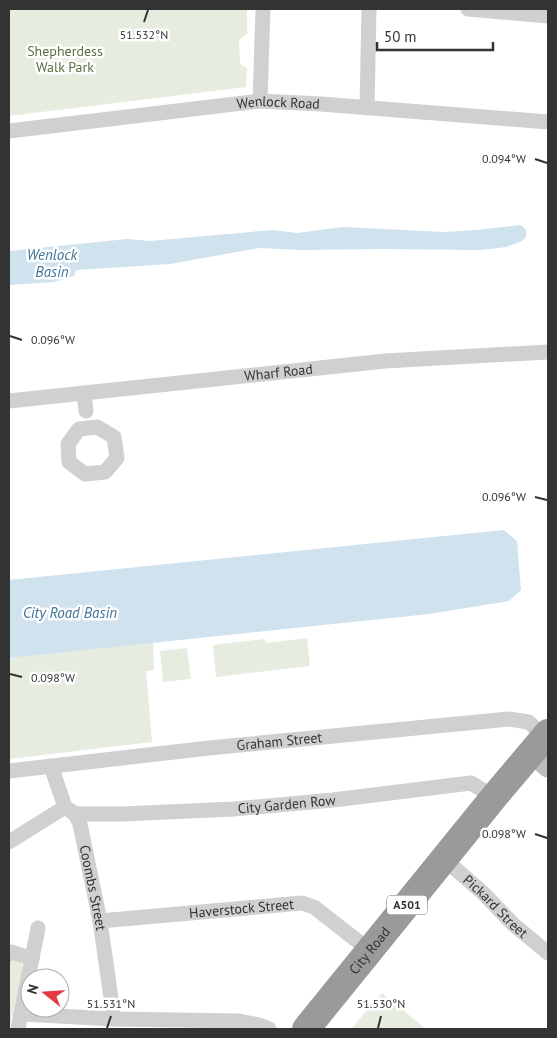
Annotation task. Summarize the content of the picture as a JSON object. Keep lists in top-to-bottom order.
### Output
{
  "streets": {
    "highway": ["A501", "City Road"],
    "street": [
      "Wenlock Road",
      "Wharf Road",
      "Graham Street",
      "City Garden Row",
      "Coombs Street",
      "Pickard Street",
      "Haverstock Street"
    ]
  },
  "crossings": [
    ["Graham Street", "Coombs Street"],
    ["Graham Street", "City Road"],
    ["City Garden Row", "Coombs Street"],
    ["City Garden Row", "City Road"],
    ["Coombs Street", "Haverstock Street"],
    ["Pickard Street", "City Road"],
    ["Haverstock Street", "City Road"]
  ],
  "water": ["Wenlock Basin", "City Road Basin"],
  "parks": ["Shepherdess Walk Park"],
  "scale_bar": "50 m",
  "north": "left",
  "coordinates": [
    "51.532°N",
    "0.094°W",
    "0.096°W",
    "0.098°W",
    "51.531°N",
    "51.530°N"
  ]
}
